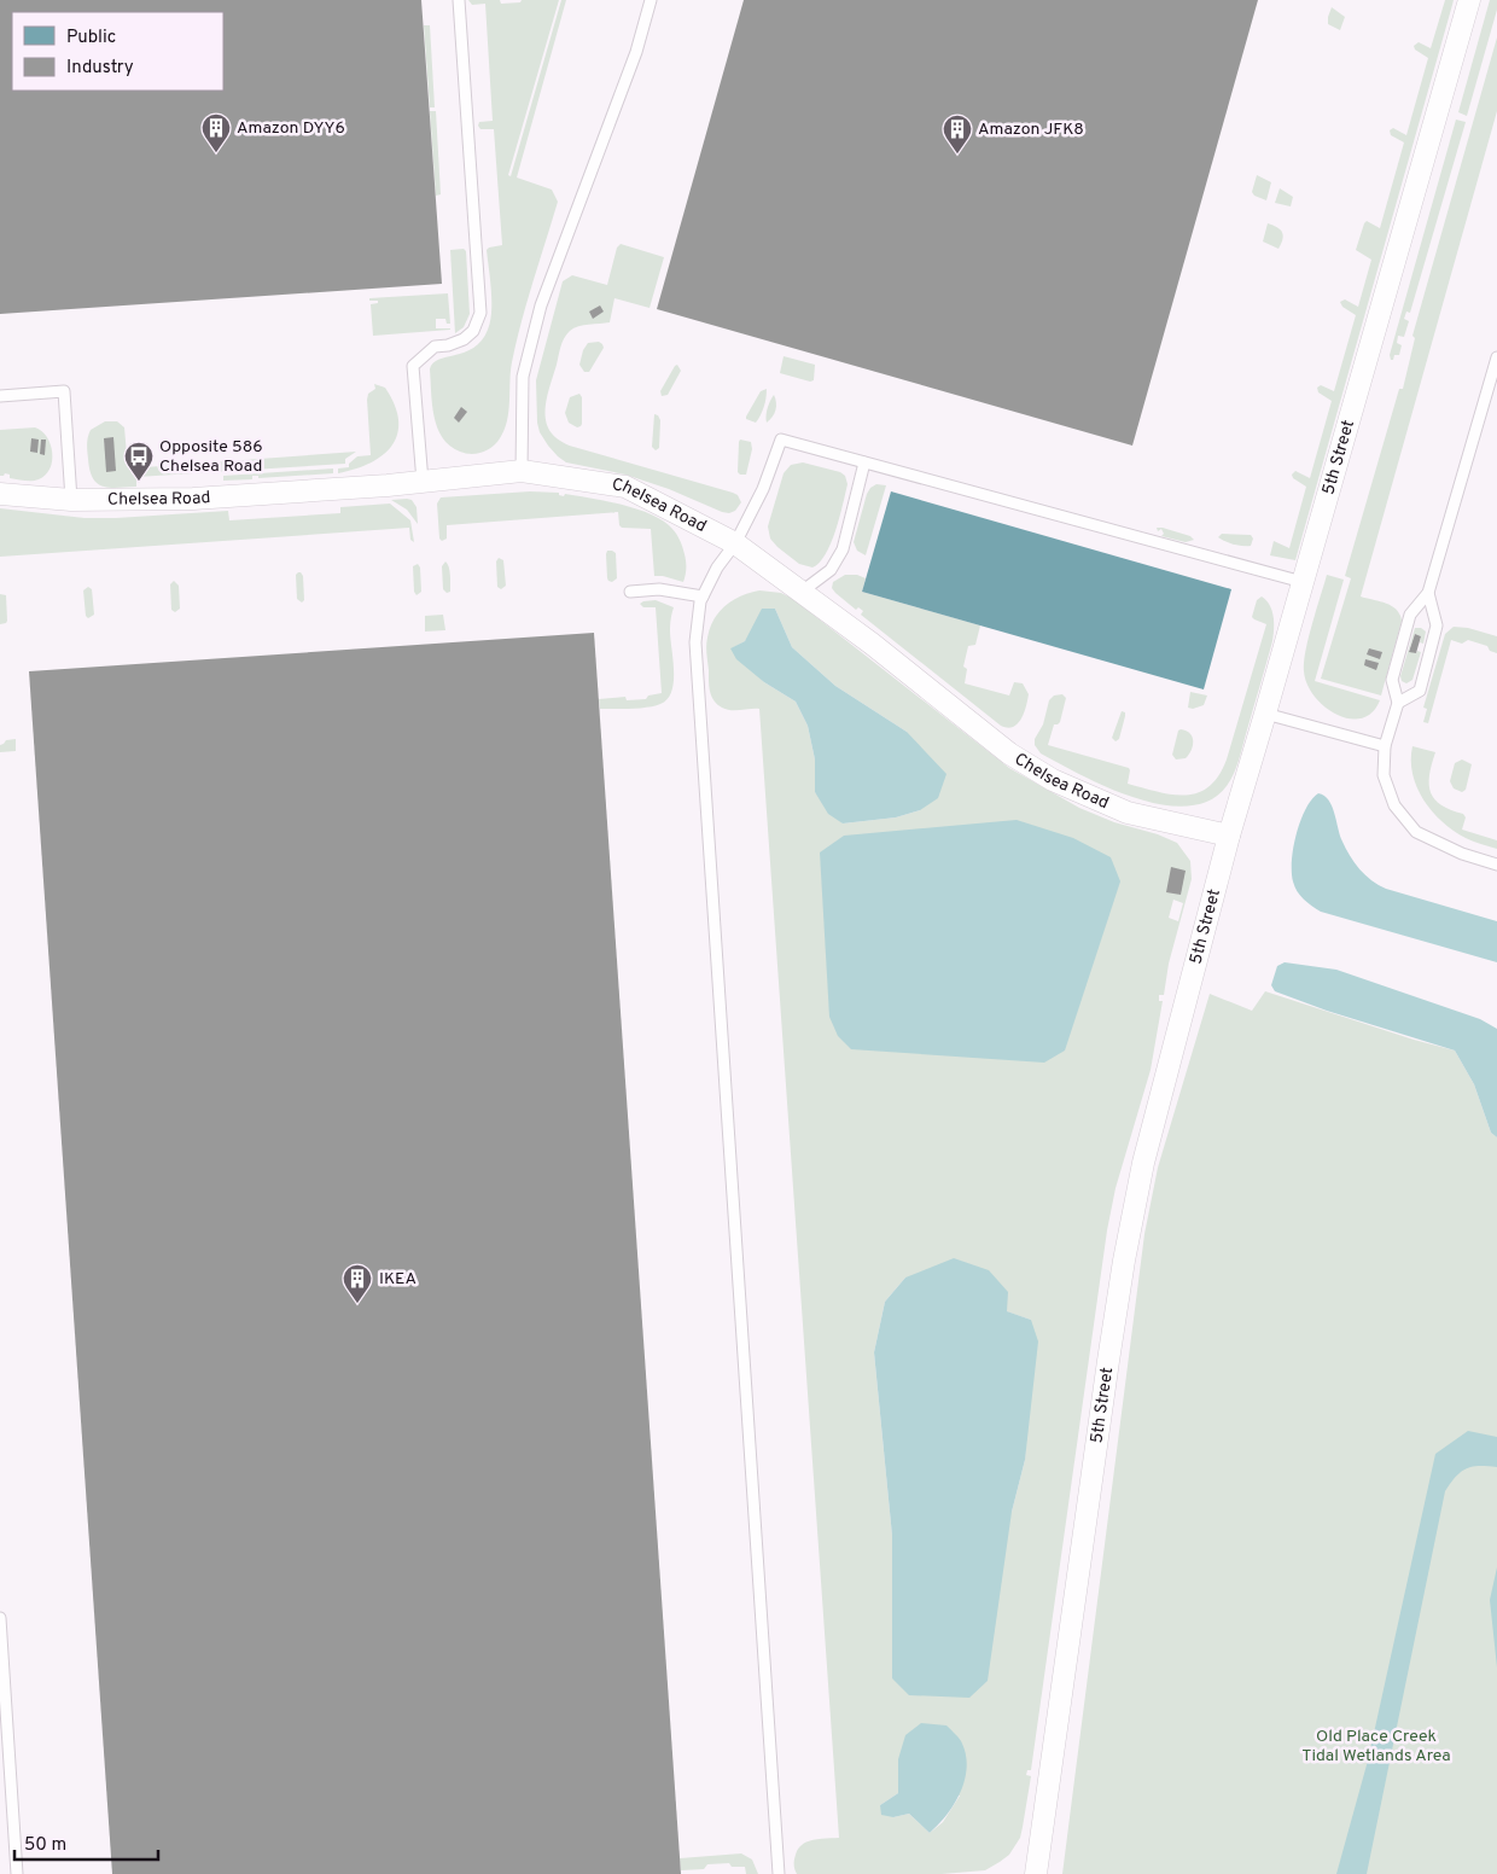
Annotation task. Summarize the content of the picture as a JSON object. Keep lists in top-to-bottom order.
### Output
{
  "streets": {
    "street": ["5th Street", "Chelsea Road"]
  },
  "crossings": [
    ["5th Street", "Chelsea Road"]
  ],
  "parks": ["Old Place Creek Tidal Wetlands Area"],
  "places": {
    "building": ["Amazon DYY6", "Amazon JFK8", "IKEA"],
    "bus stop": ["Opposite 586 Chelsea Road"]
  },
  "legend": ["Public", "Industry"],
  "scale_bar": "50 m"
}
